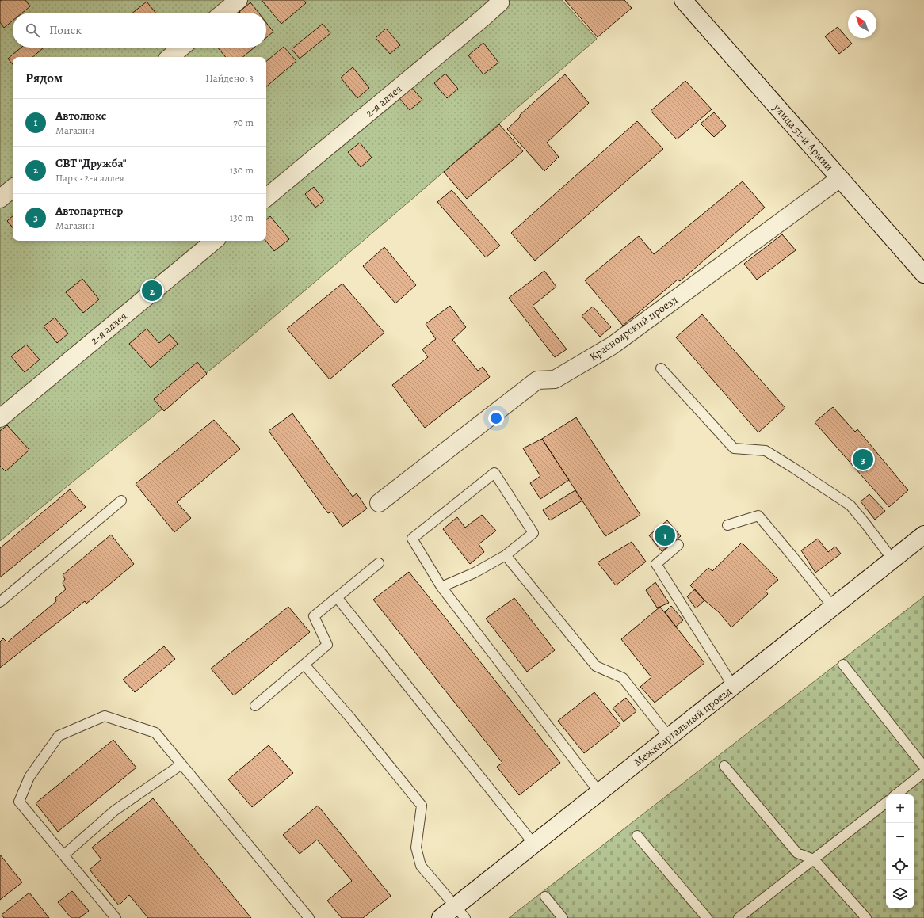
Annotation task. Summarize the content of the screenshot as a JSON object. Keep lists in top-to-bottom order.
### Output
{
  "streets": {
    "street": [
      "2-я аллея",
      "улица 51-й Армии",
      "Красноярский проезд",
      "Межквартальный проезд"
    ]
  },
  "crossings": [
    ["улица 51-й Армии", "Красноярский проезд"]
  ],
  "north": "top left",
  "page": {
    "search": "Поиск",
    "heading": ["Рядом", "Найдено: 3"],
    "list": [
      {
        "mark": "1",
        "name": "Автолюкс",
        "note": "Магазин",
        "value": "70 m"
      },
      {
        "mark": "2",
        "name": "СВТ \"Дружба\"",
        "note": "Парк · 2-я аллея",
        "value": "130 m"
      },
      {
        "mark": "3",
        "name": "Автопартнер",
        "note": "Магазин",
        "value": "130 m"
      }
    ],
    "pins": ["2", "3", "1"],
    "map_buttons": ["+", "−"]
  }
}
